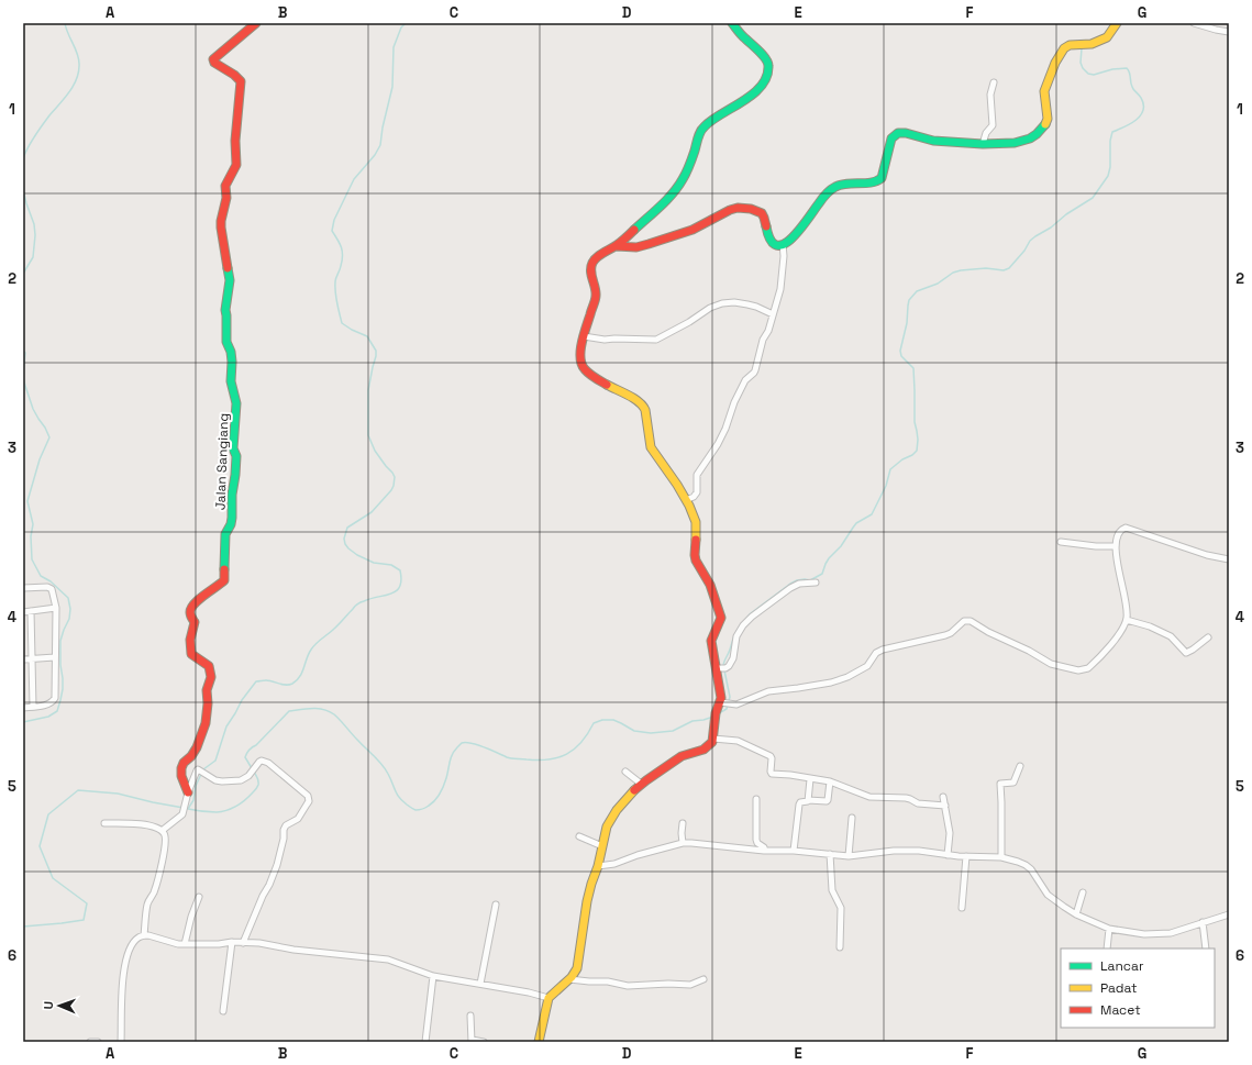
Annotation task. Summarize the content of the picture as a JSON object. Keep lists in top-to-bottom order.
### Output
{
  "streets": {
    "street": ["Jalan Sangiang"]
  },
  "legend": ["Lancar", "Padat", "Macet"],
  "north": "left",
  "grid": {
    "columns": [
      "A",
      "B",
      "C",
      "D",
      "E",
      "F",
      "G"
    ],
    "rows": [
      "1",
      "2",
      "3",
      "4",
      "5",
      "6"
    ]
  }
}
